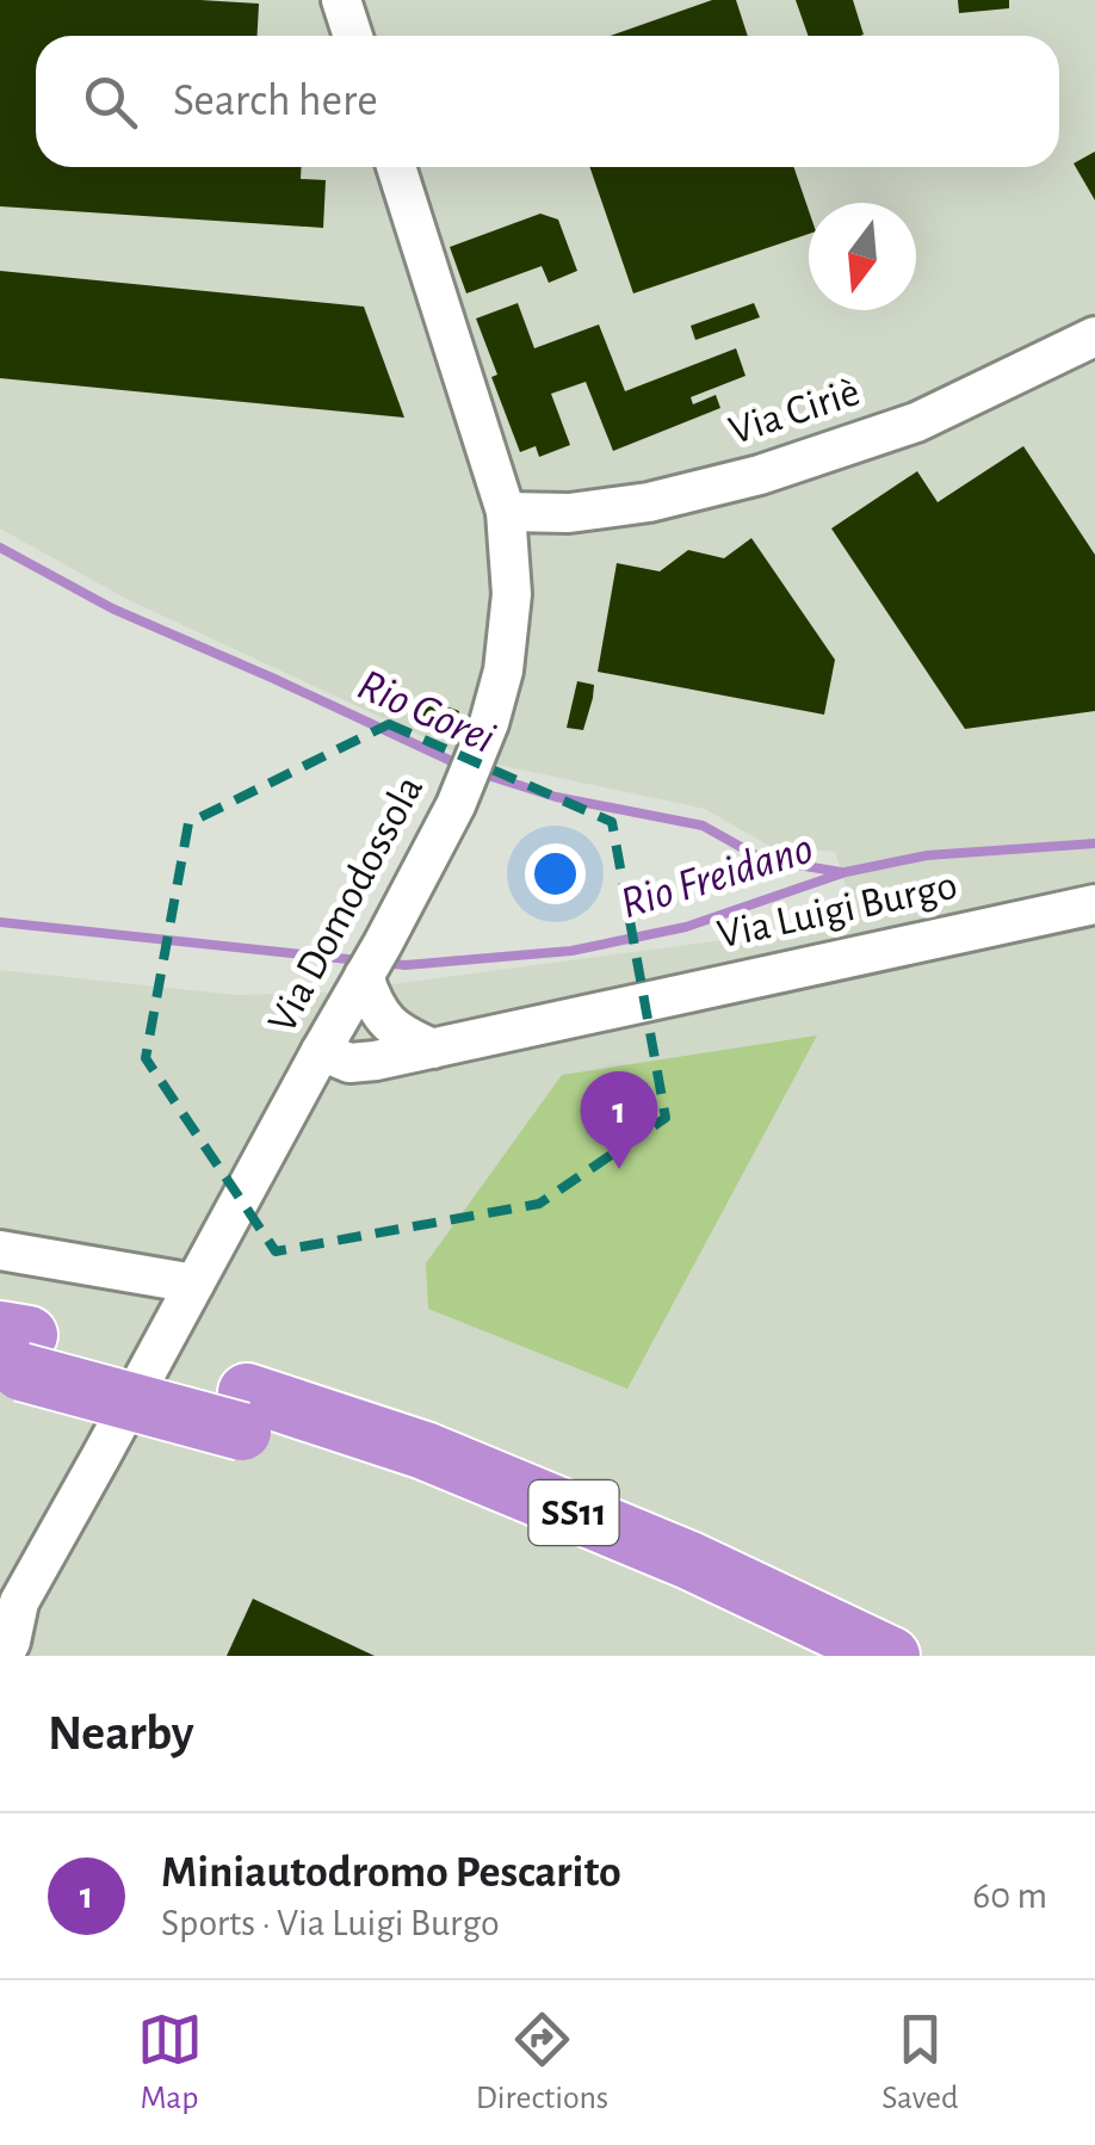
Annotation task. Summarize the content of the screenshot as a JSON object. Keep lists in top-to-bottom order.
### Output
{
  "streets": {
    "highway": ["SS11"],
    "street": ["Via Ciriè", "Via Domodossola", "Via Luigi Burgo"]
  },
  "crossings": [
    ["Via Ciriè", "Via Domodossola"],
    ["Via Domodossola", "Via Luigi Burgo"]
  ],
  "water": ["Rio Gorei", "Rio Freidano"],
  "north": "bottom",
  "page": {
    "search": "Search here",
    "pins": "1",
    "heading": "Nearby",
    "list": [
      {
        "mark": "1",
        "name": "Miniautodromo Pescarito",
        "note": "Sports · Via Luigi Burgo",
        "value": "60 m"
      }
    ],
    "nav": ["Map", "Directions", "Saved"]
  }
}
